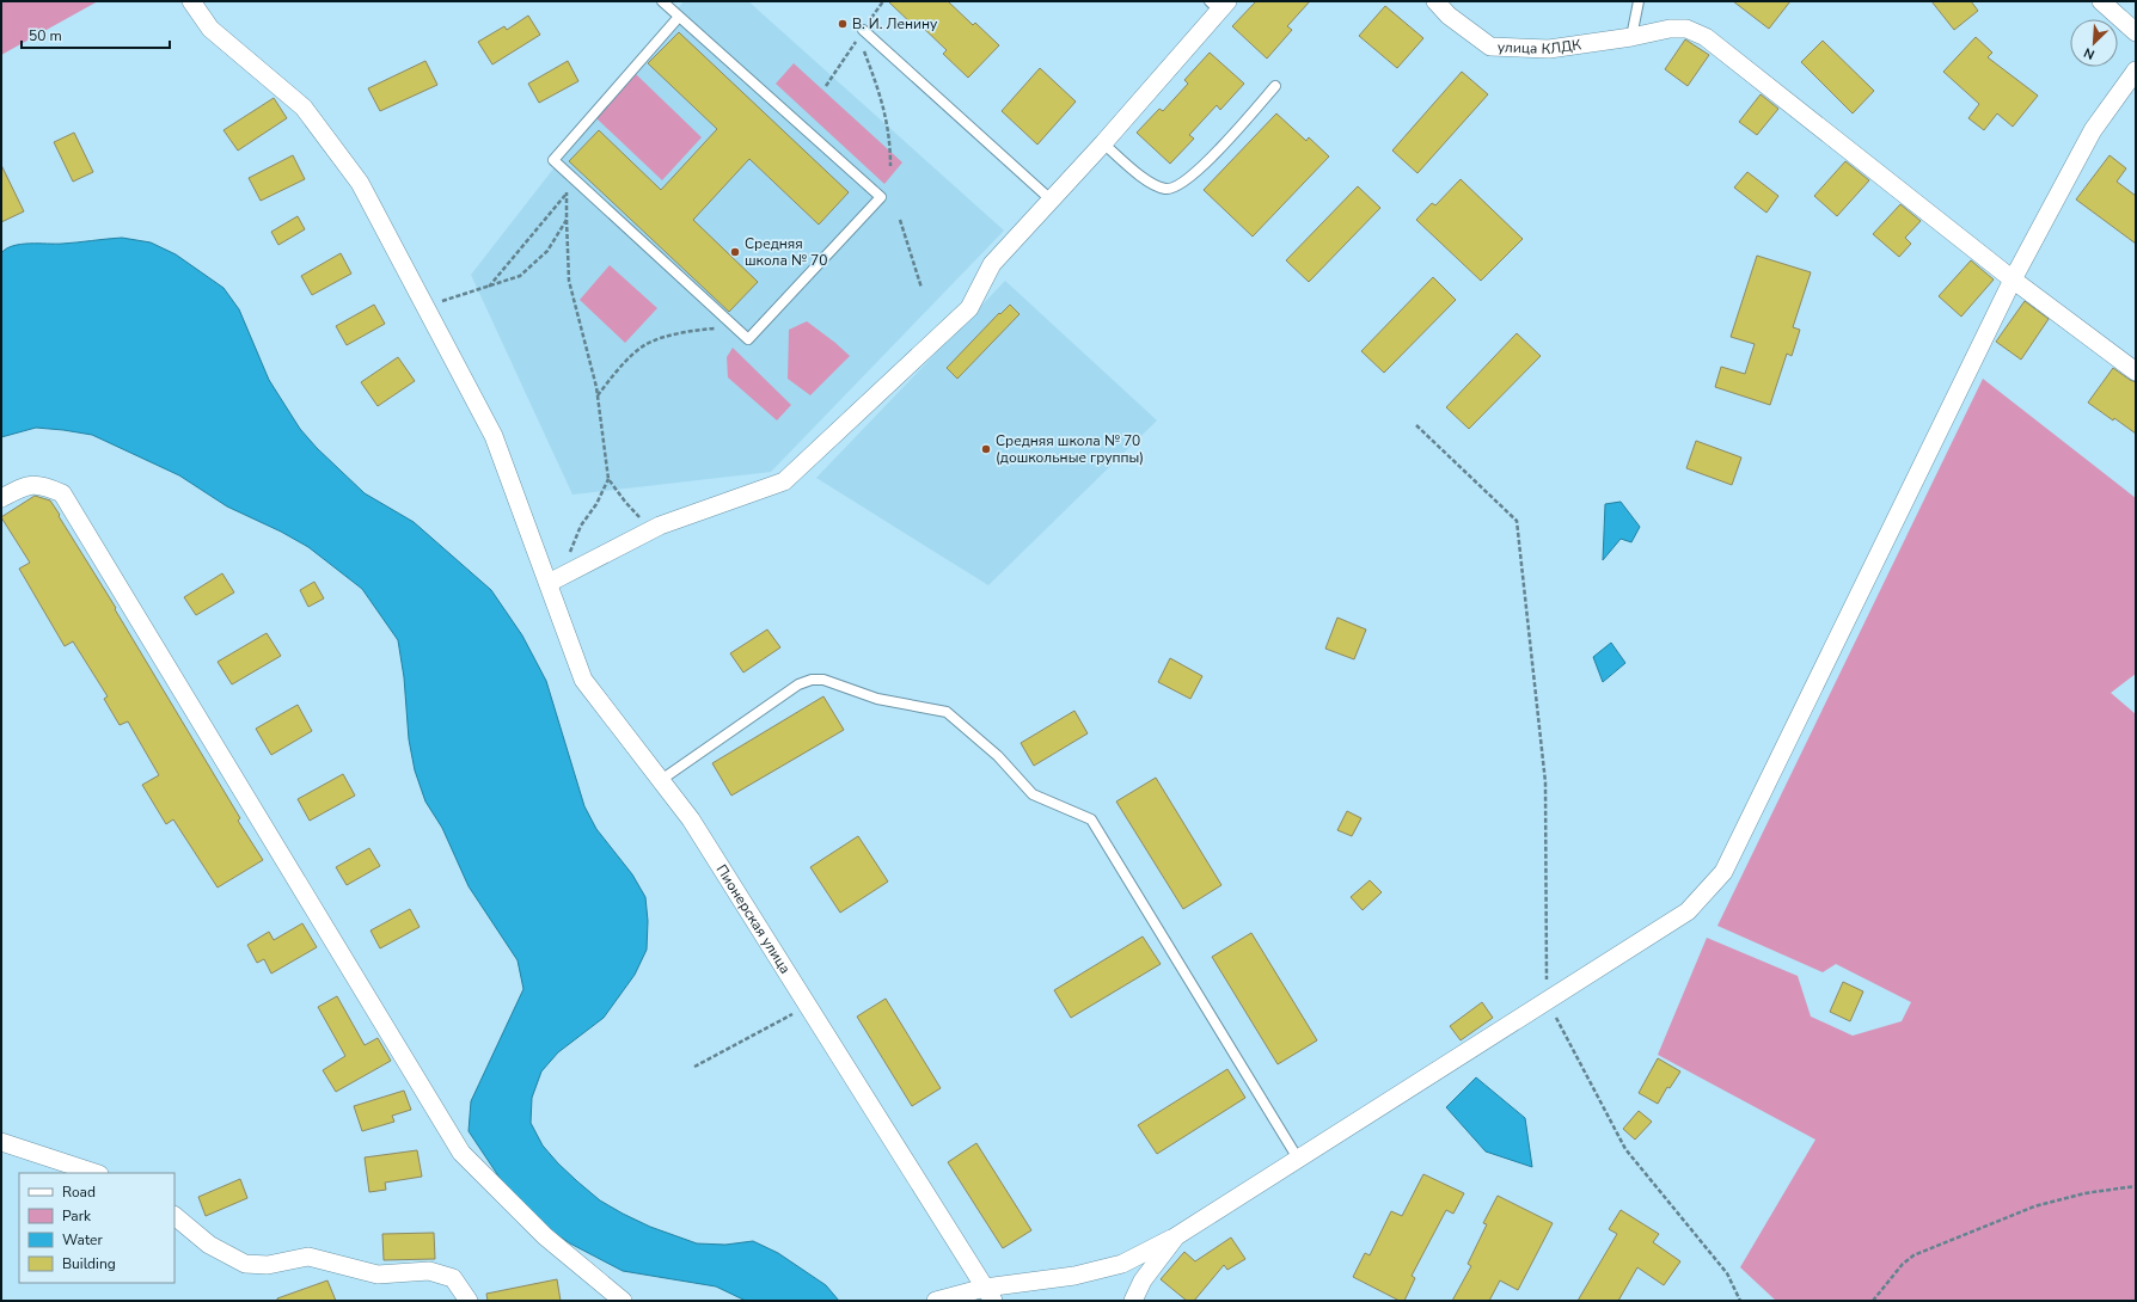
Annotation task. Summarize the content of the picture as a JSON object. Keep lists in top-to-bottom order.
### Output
{
  "streets": {
    "street": ["улица КЛДК", "Пионерская улица"]
  },
  "places": ["В. И. Ленину", "Средняя школа № 70", "Средняя школа № 70 (дошкольные группы)"],
  "legend": [
    "Road",
    "Park",
    "Water",
    "Building"
  ],
  "scale_bar": "50 m",
  "north": "bottom left"
}
